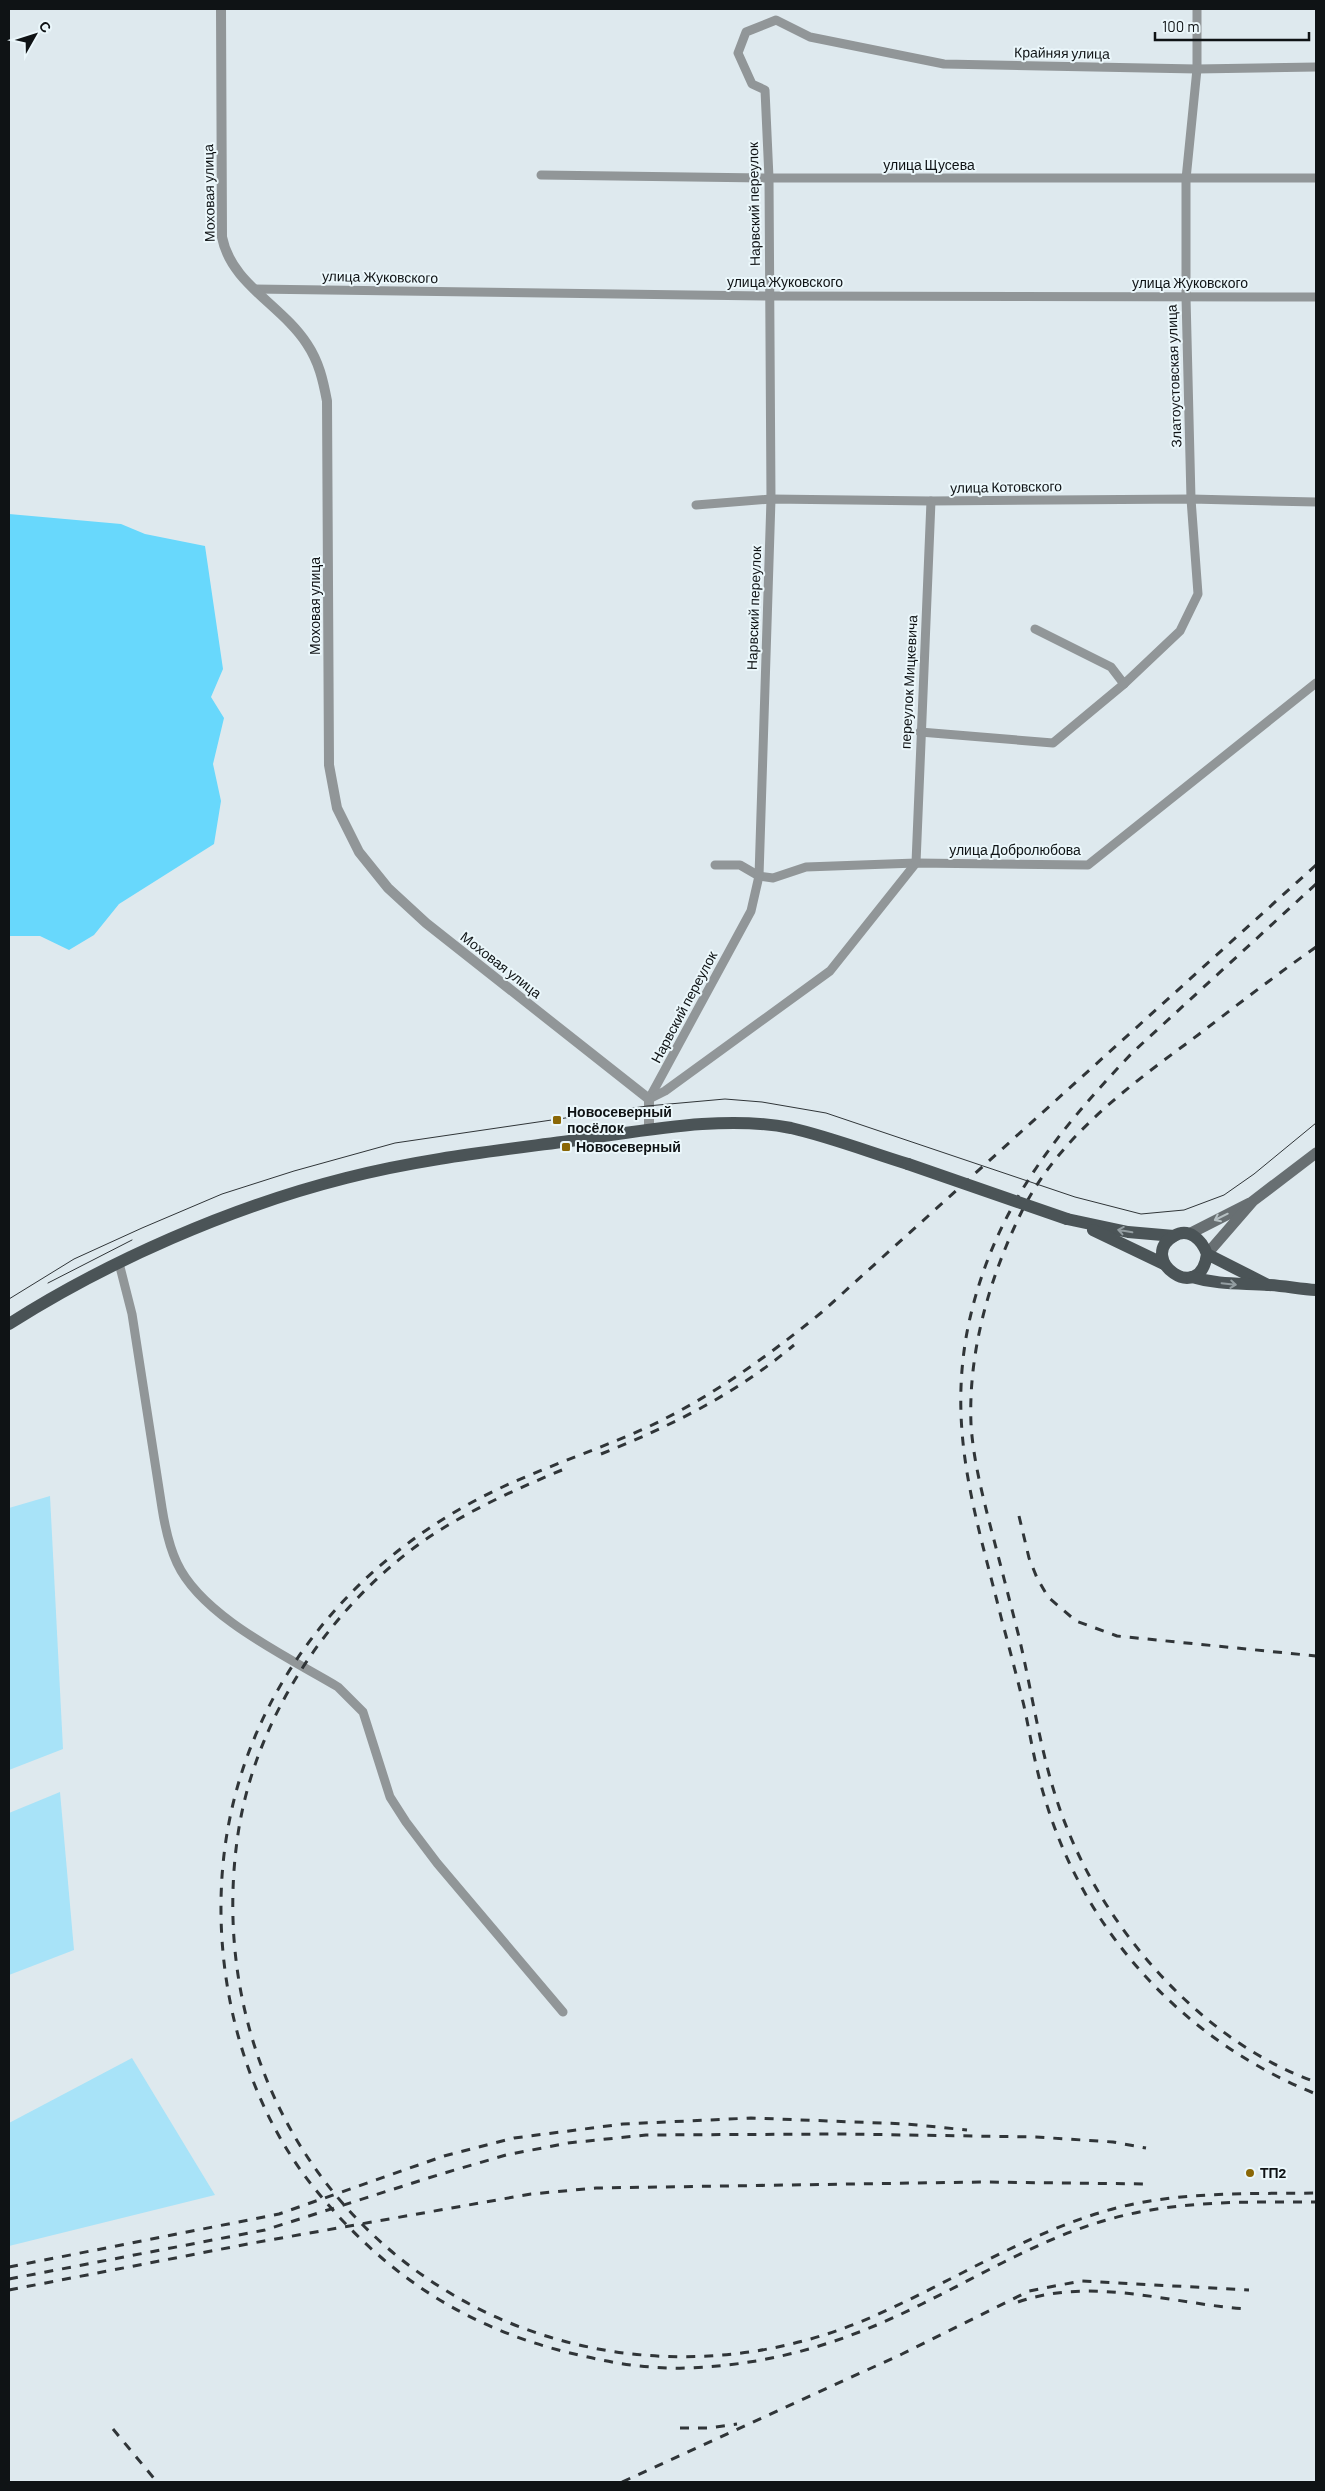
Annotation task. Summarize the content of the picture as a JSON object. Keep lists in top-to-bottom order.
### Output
{
  "streets": {
    "street": [
      "Крайняя улица",
      "улица Щусева",
      "Моховая улица",
      "Нарвский переулок",
      "улица Жуковского",
      "Златоустовская улица",
      "улица Котовского",
      "переулок Мицкевича",
      "улица Добролюбова"
    ]
  },
  "crossings": [
    ["Крайняя улица", "Нарвский переулок"],
    ["Крайняя улица", "Златоустовская улица"],
    ["улица Щусева", "Нарвский переулок"],
    ["улица Щусева", "Златоустовская улица"],
    ["Моховая улица", "Нарвский переулок"],
    ["Моховая улица", "улица Жуковского"],
    ["Нарвский переулок", "улица Жуковского"],
    ["Нарвский переулок", "улица Котовского"],
    ["Нарвский переулок", "улица Добролюбова"],
    ["улица Жуковского", "Златоустовская улица"],
    ["Златоустовская улица", "улица Котовского"],
    ["Златоустовская улица", "переулок Мицкевича"],
    ["улица Котовского", "переулок Мицкевича"],
    ["переулок Мицкевича", "улица Добролюбова"]
  ],
  "places": {
    "transit": ["Новосеверный посёлок", "Новосеверный"],
    "other": ["ТП2"]
  },
  "scale_bar": "100 m",
  "north": "top right"
}
